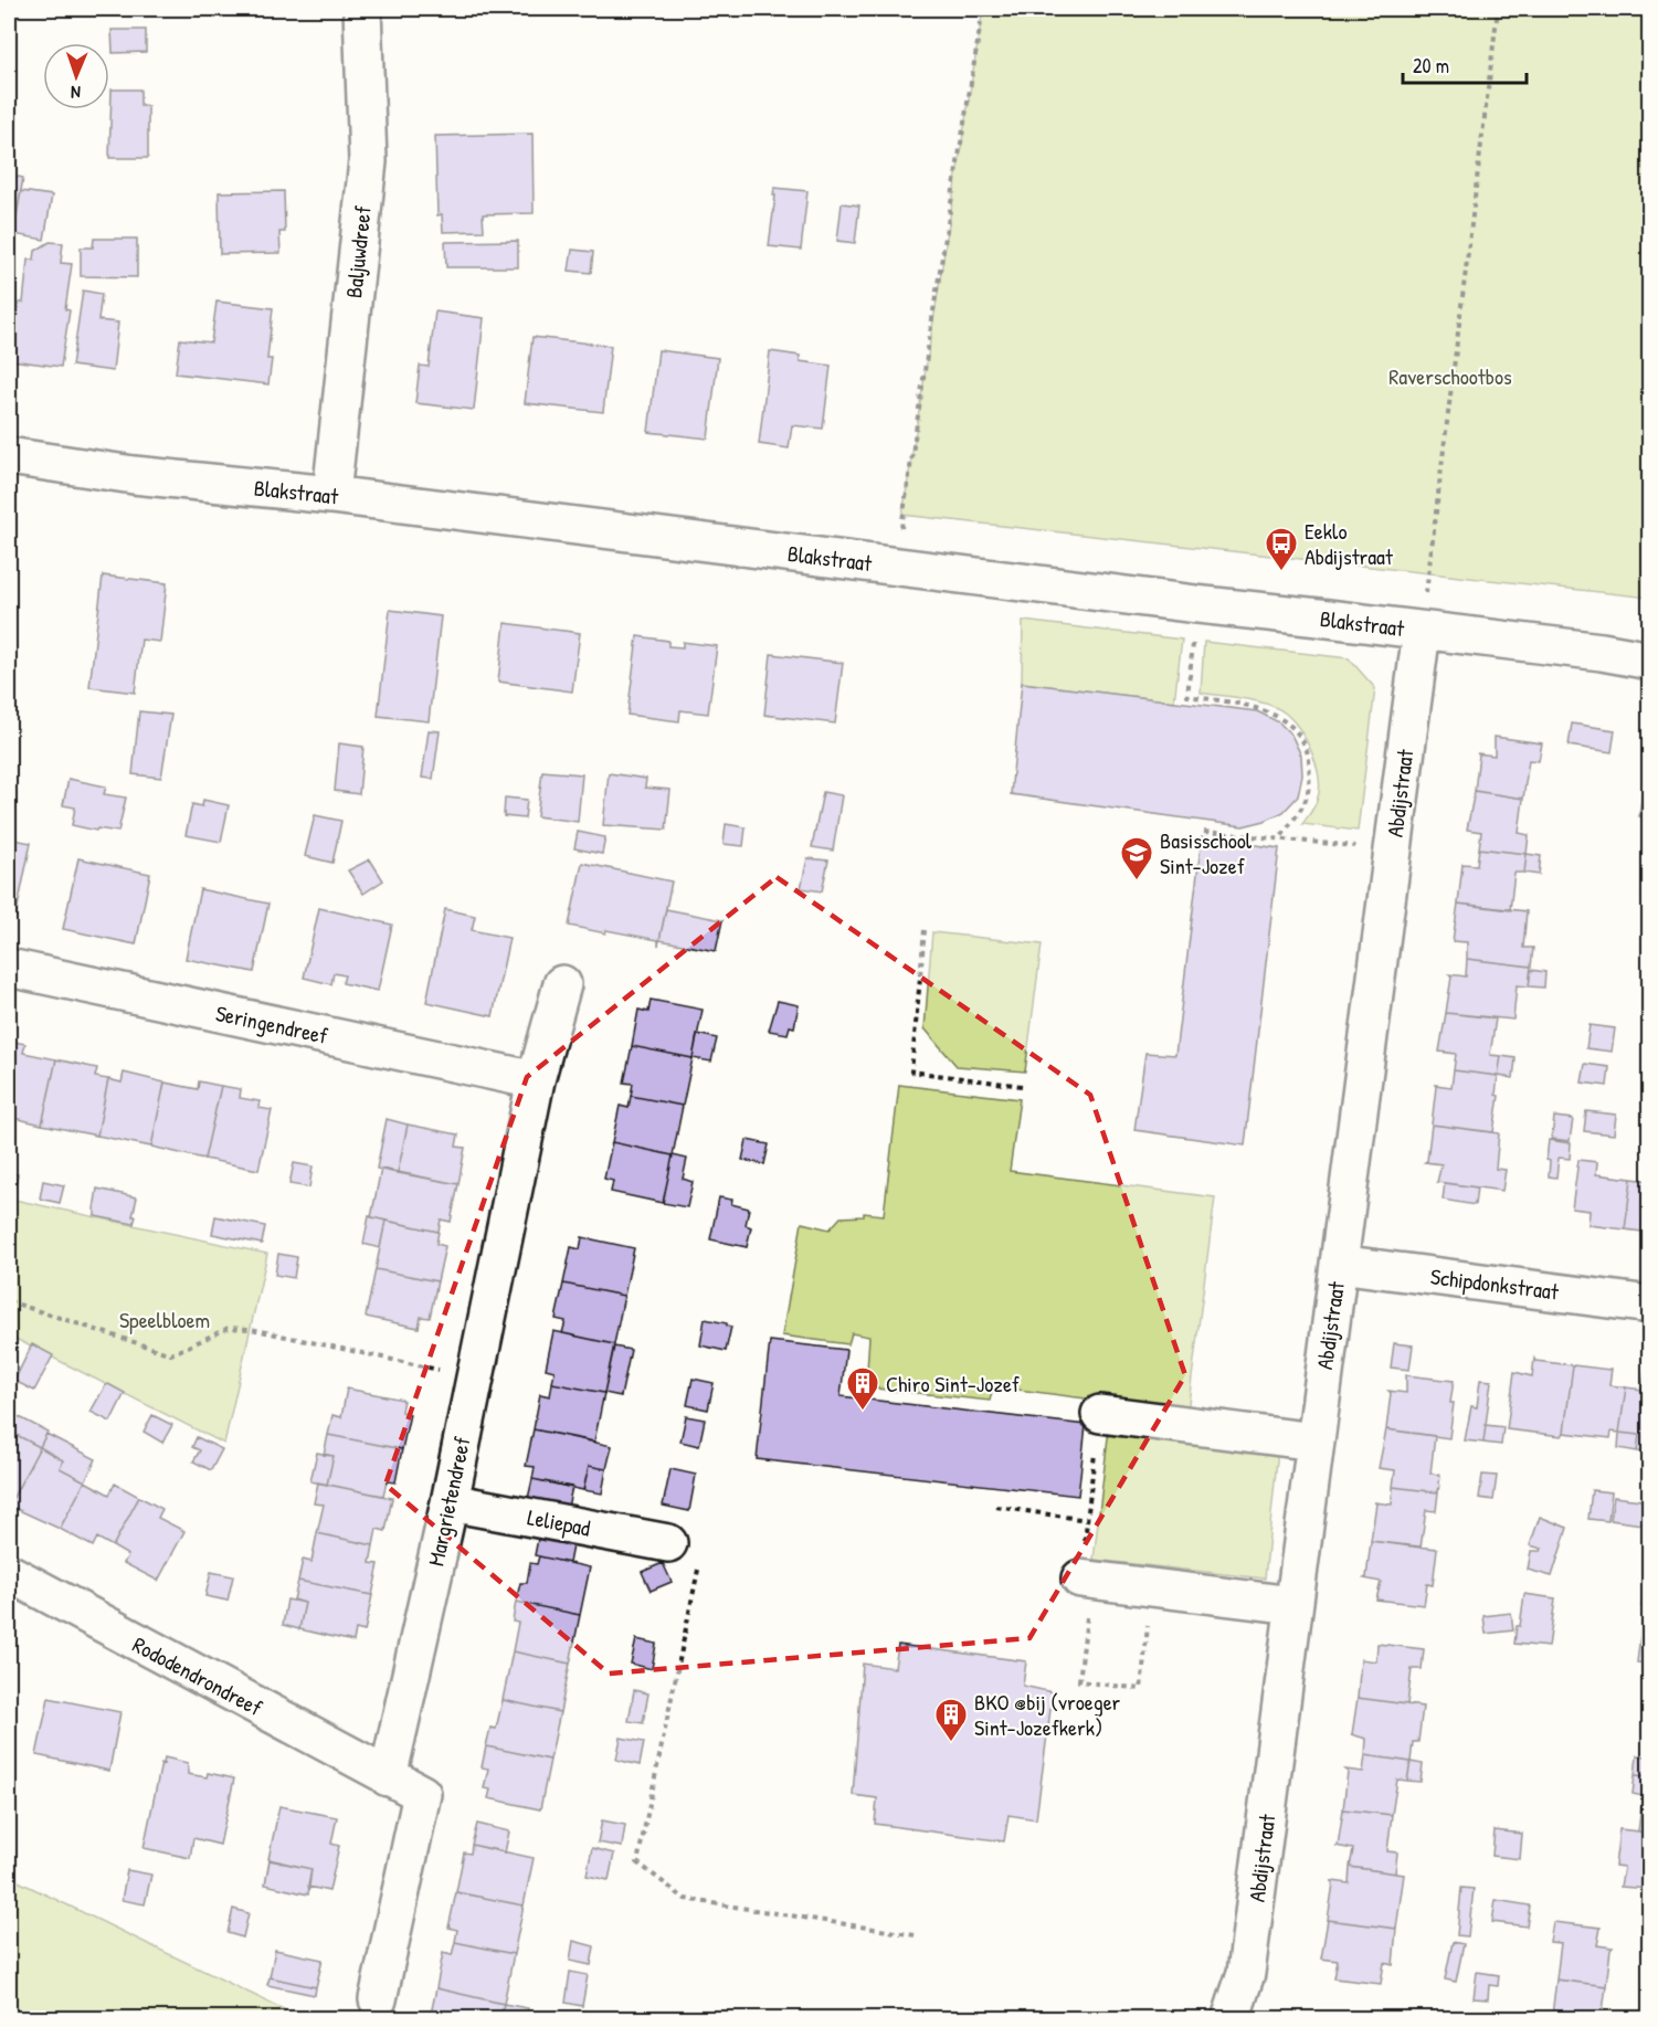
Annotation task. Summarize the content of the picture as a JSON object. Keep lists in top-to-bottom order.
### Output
{
  "streets": {
    "street": [
      "Baljuwdreef",
      "Blakstraat",
      "Abdijstraat",
      "Seringendreef",
      "Schipdonkstraat",
      "Margrietendreef",
      "Leliepad",
      "Rododendrondreef"
    ]
  },
  "crossings": [
    ["Baljuwdreef", "Blakstraat"],
    ["Blakstraat", "Abdijstraat"],
    ["Abdijstraat", "Schipdonkstraat"],
    ["Seringendreef", "Margrietendreef"],
    ["Margrietendreef", "Leliepad"],
    ["Margrietendreef", "Rododendrondreef"]
  ],
  "parks": ["Raverschootbos", "Speelbloem"],
  "places": {
    "bus stop": ["Eeklo Abdijstraat"],
    "school or university": ["Basisschool Sint-Jozef"],
    "building": ["Chiro Sint-Jozef", "BKO @bij (vroeger Sint-Jozefkerk)"]
  },
  "scale_bar": "20 m",
  "north": "bottom"
}
